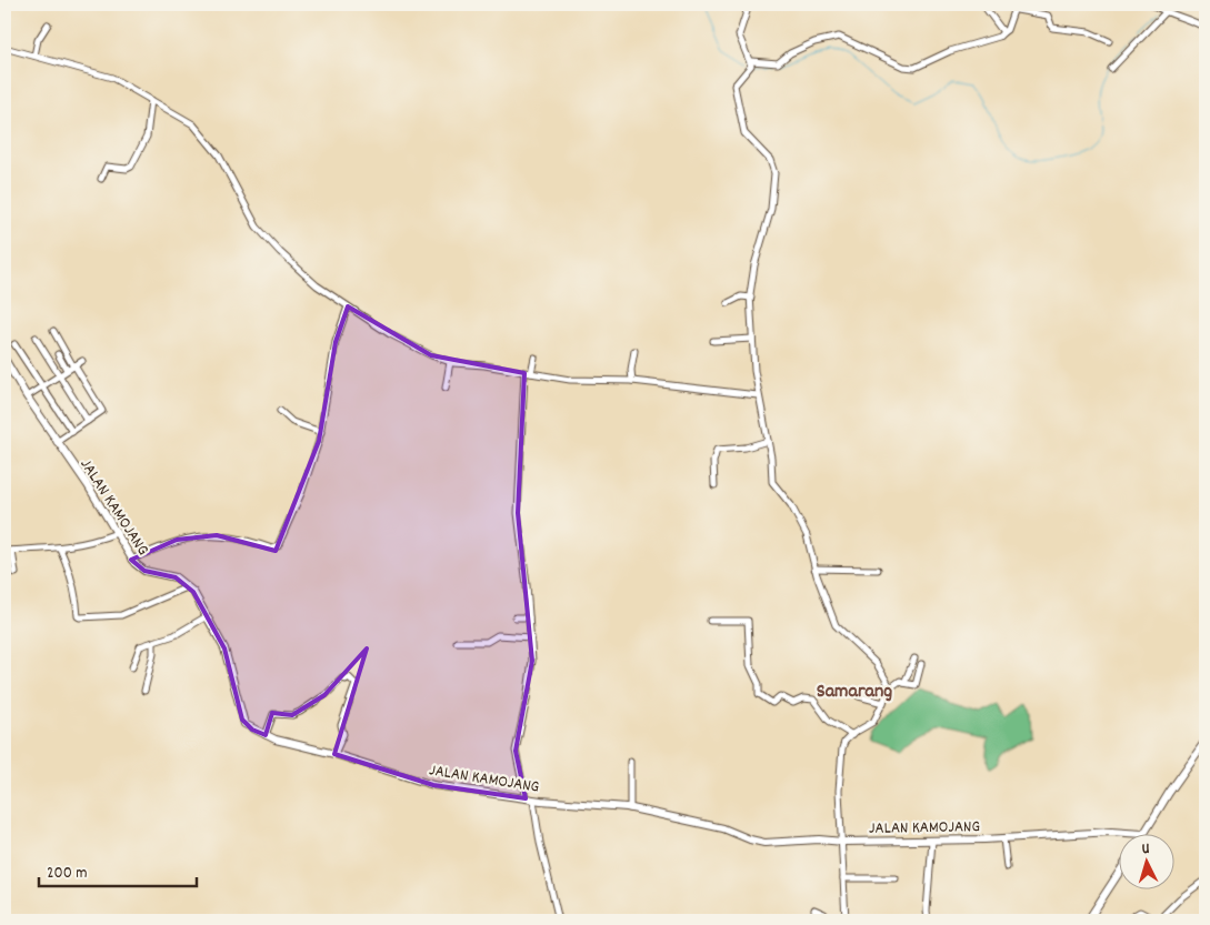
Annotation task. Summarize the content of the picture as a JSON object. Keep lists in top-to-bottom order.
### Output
{
  "streets": {
    "main road": ["JALAN KAMOJANG"]
  },
  "districts": ["Samarang"],
  "scale_bar": "200 m",
  "north": "top"
}
